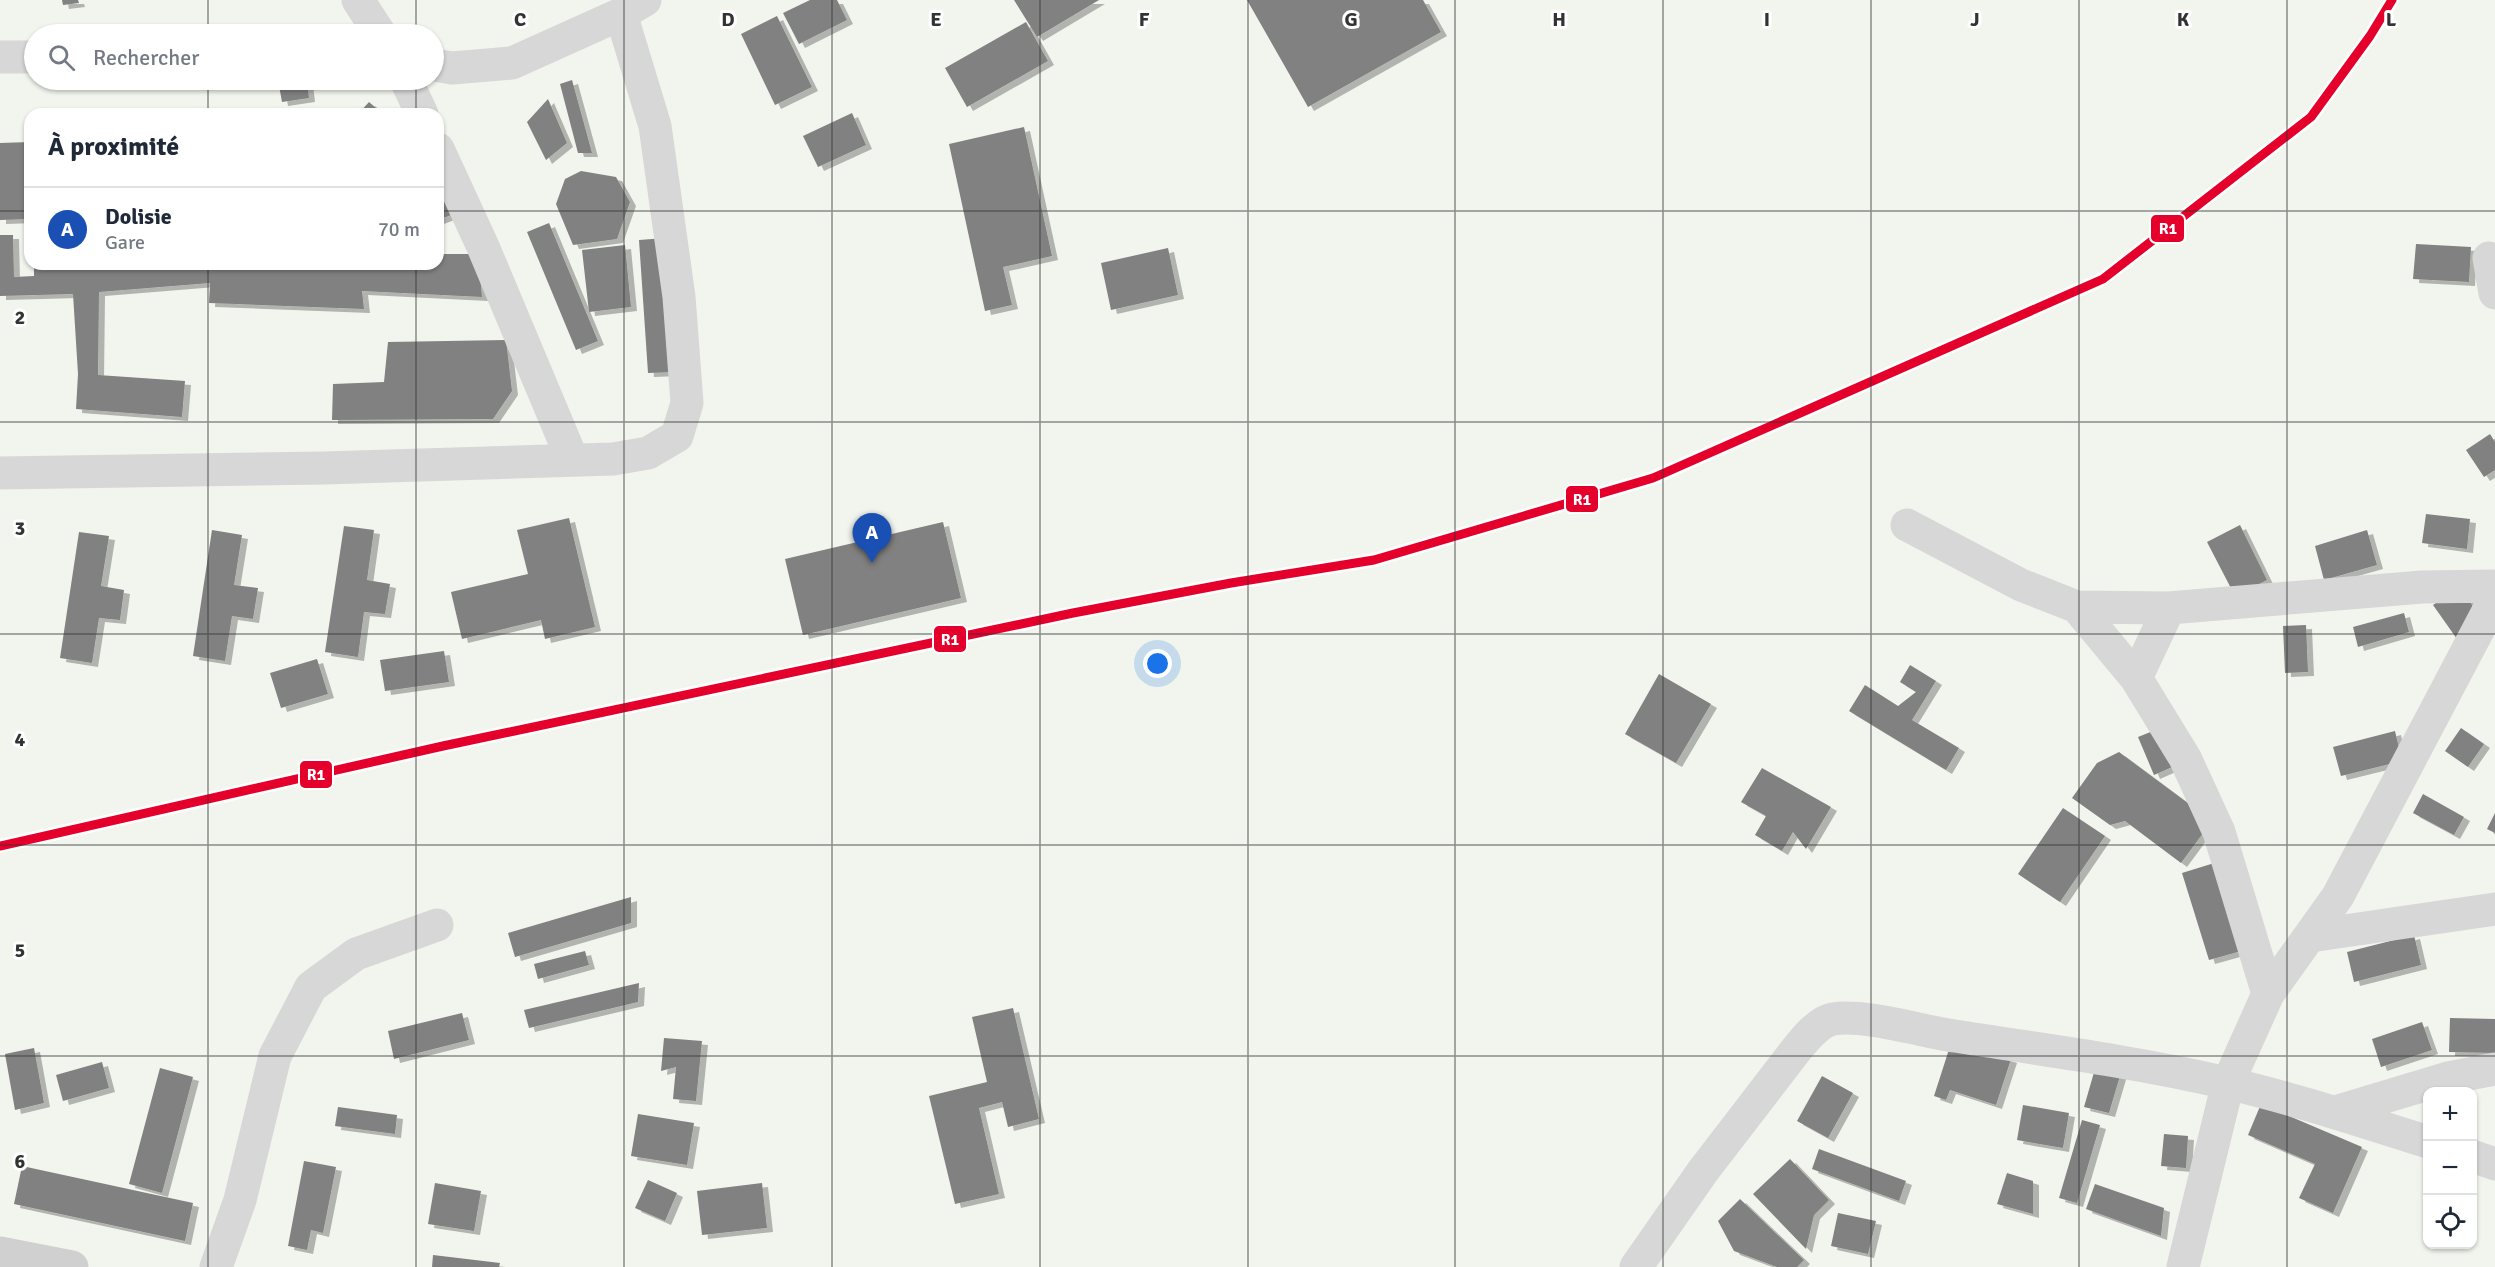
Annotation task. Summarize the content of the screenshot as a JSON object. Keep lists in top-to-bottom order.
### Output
{
  "lines": ["transit line R1"],
  "page": {
    "search": "Rechercher",
    "heading": "À proximité",
    "list": [
      {
        "mark": "A",
        "name": "Dolisie",
        "note": "Gare",
        "value": "70 m"
      }
    ],
    "pins": "A",
    "map_buttons": ["+", "−"]
  },
  "grid": {
    "columns": [
      "C",
      "D",
      "E",
      "F",
      "G",
      "H",
      "I",
      "J",
      "K",
      "L"
    ],
    "rows": [
      "2",
      "3",
      "4",
      "5",
      "6"
    ]
  }
}
